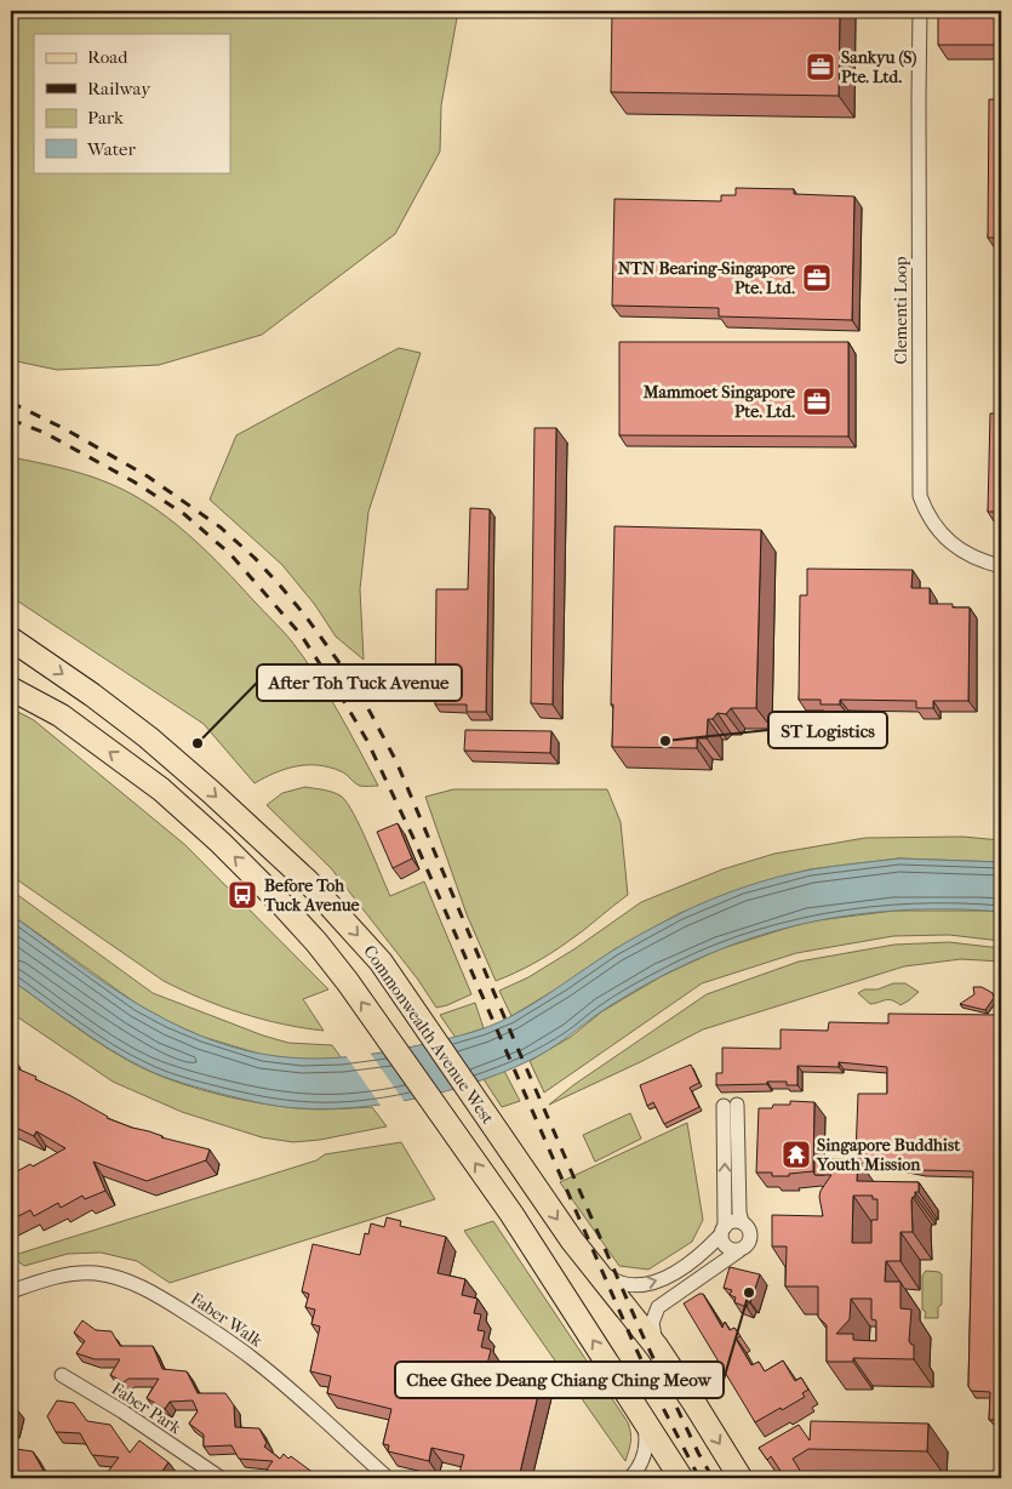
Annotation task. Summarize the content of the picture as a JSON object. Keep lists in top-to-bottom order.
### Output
{
  "streets": {
    "main road": ["Commonwealth Avenue West"],
    "street": ["Clementi Loop", "Faber Walk", "Faber Park"]
  },
  "places": {
    "office": ["Sankyu (S) Pte. Ltd.", "NTN Bearing-Singapore Pte. Ltd.", "Mammoet Singapore Pte. Ltd."],
    "other": ["ST Logistics", "After Toh Tuck Avenue", "Chee Ghee Deang Chiang Ching Meow"],
    "bus stop": ["Before Toh Tuck Avenue"],
    "temple": ["Singapore Buddhist Youth Mission"]
  },
  "legend": [
    "Road",
    "Railway",
    "Park",
    "Water"
  ]
}
